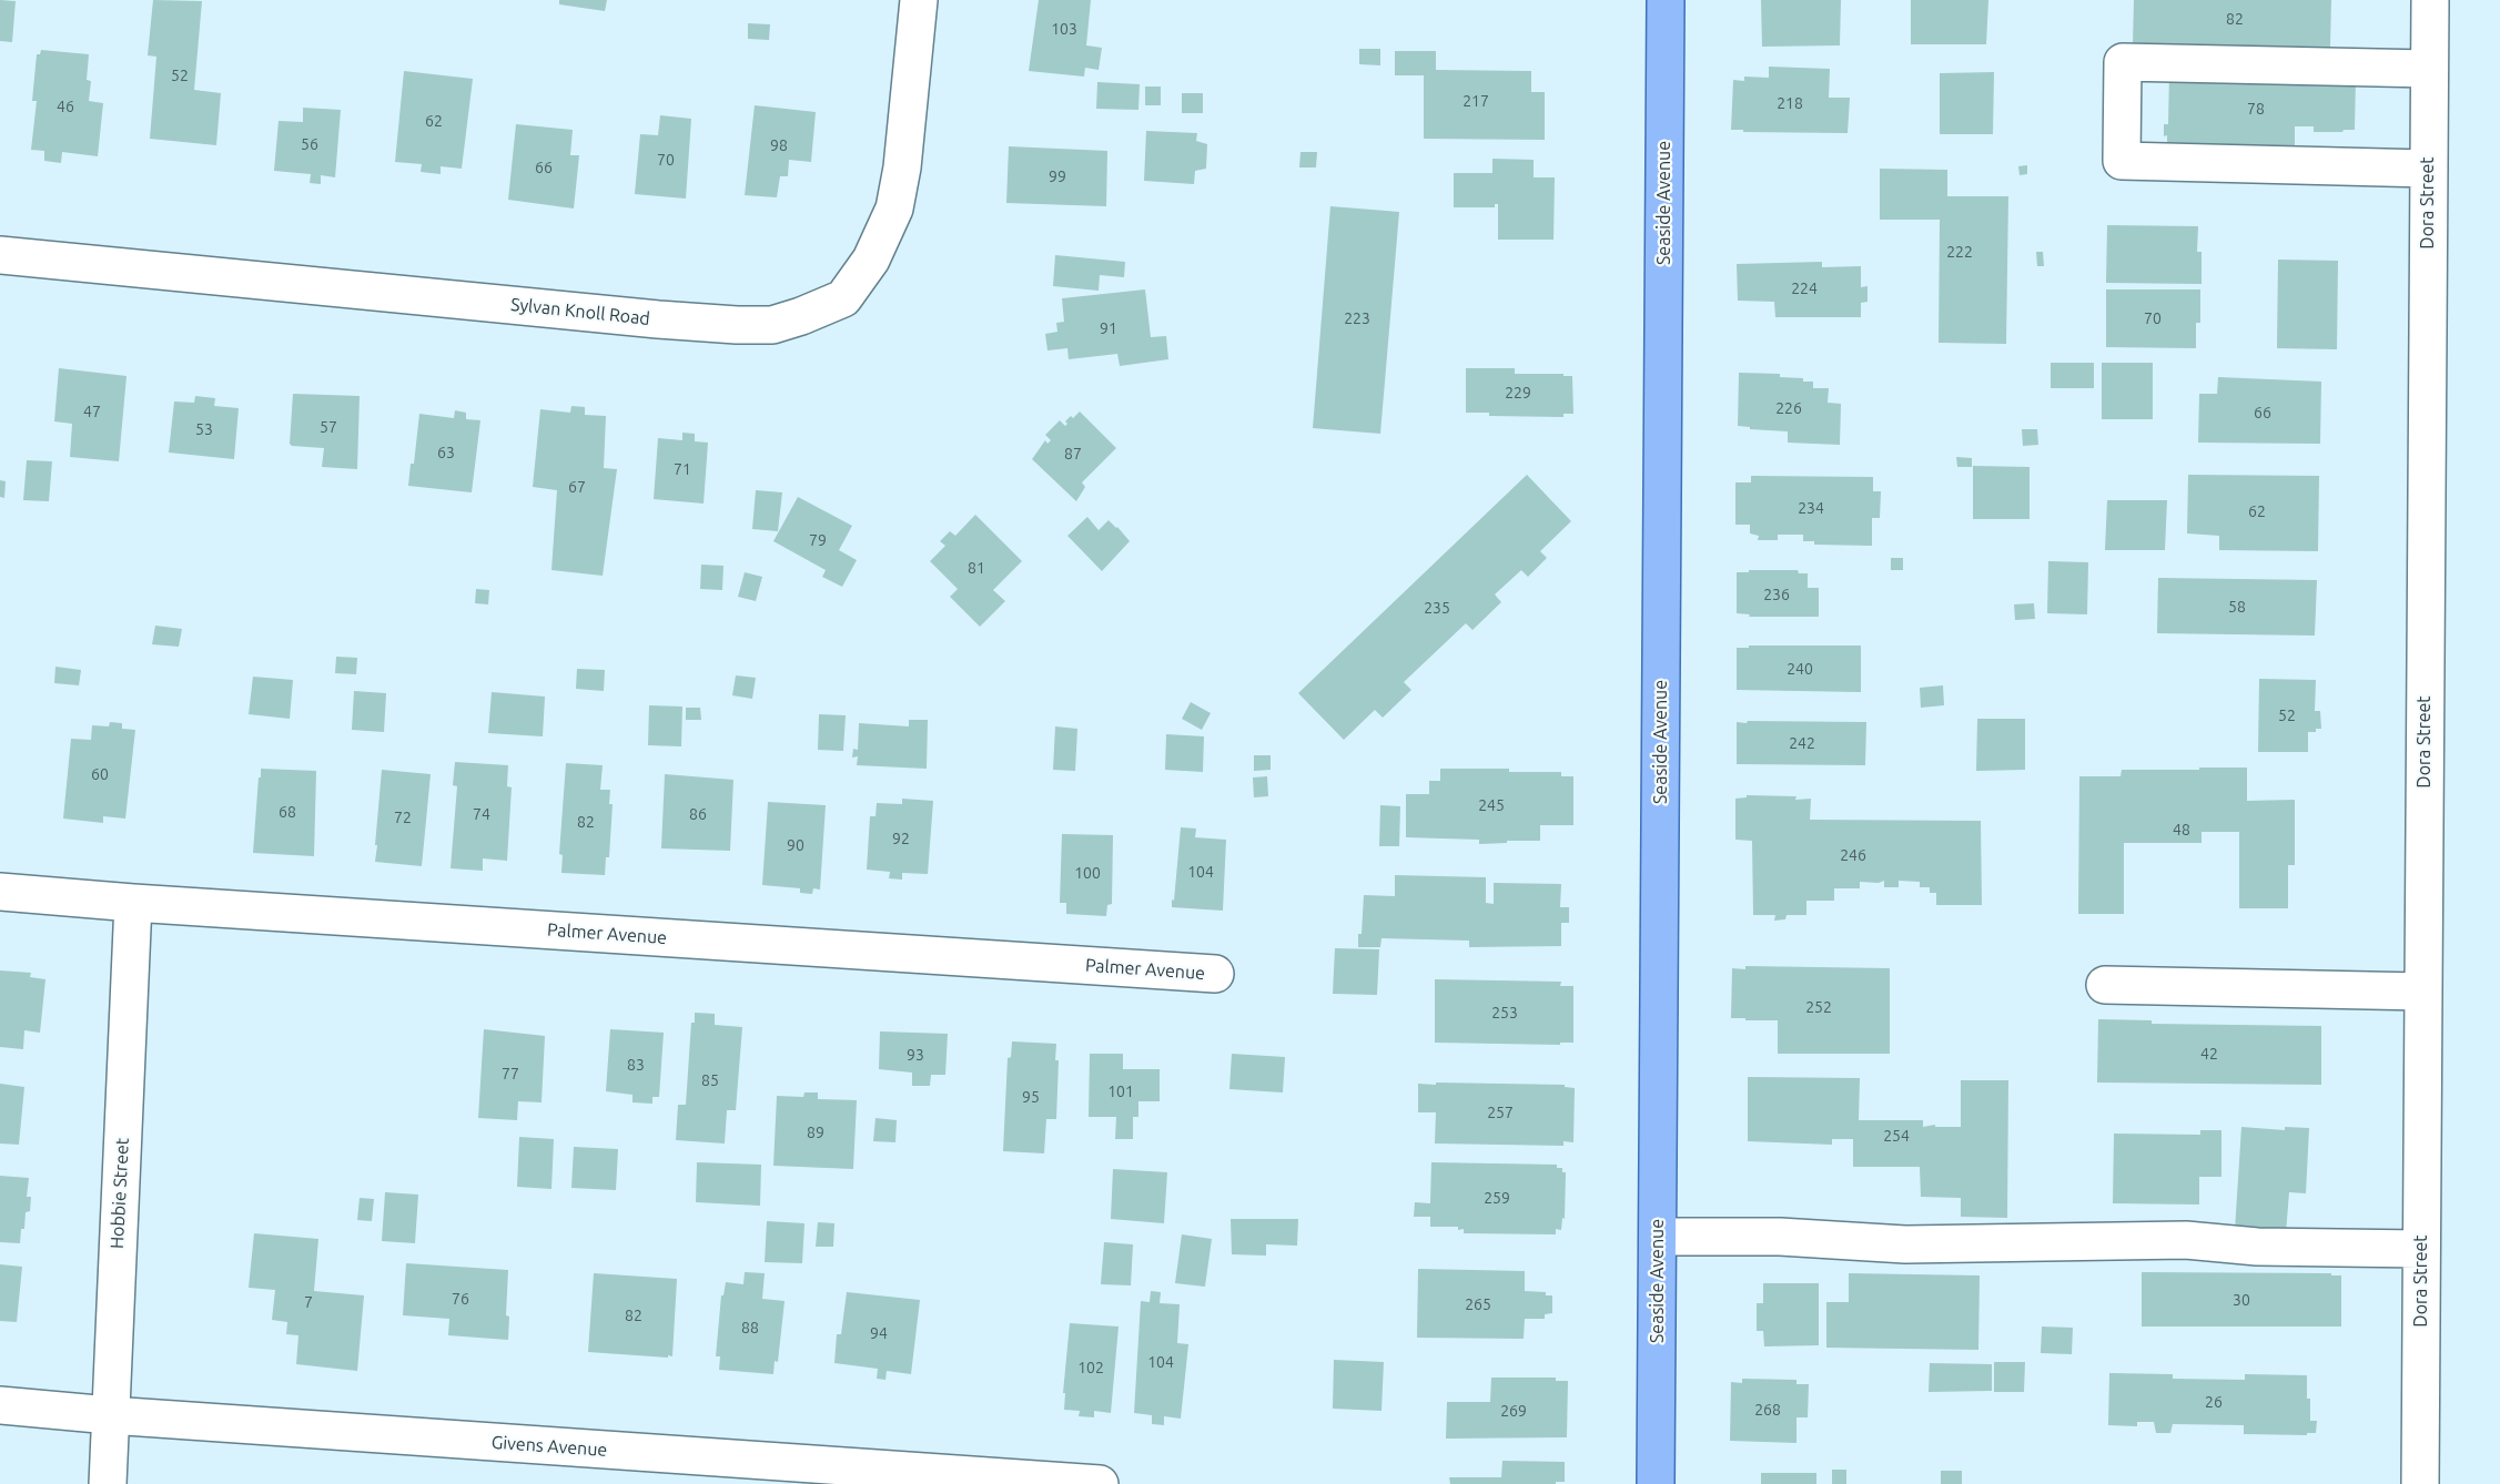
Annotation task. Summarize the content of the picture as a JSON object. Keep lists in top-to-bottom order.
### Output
{
  "streets": {
    "main road": ["Seaside Avenue"],
    "street": [
      "Dora Street",
      "Sylvan Knoll Road",
      "Palmer Avenue",
      "Hobbie Street",
      "Givens Avenue"
    ]
  },
  "crossings": [
    ["Palmer Avenue", "Hobbie Street"],
    ["Hobbie Street", "Givens Avenue"]
  ],
  "house_numbers": [
    "82",
    "103",
    "52",
    "217",
    "218",
    "46",
    "78",
    "62",
    "56",
    "98",
    "70",
    "66",
    "99",
    "222",
    "224",
    "223",
    "70",
    "91",
    "229",
    "226",
    "47",
    "66",
    "57",
    "53",
    "63",
    "87",
    "71",
    "67",
    "234",
    "62",
    "79",
    "81",
    "236",
    "58",
    "235",
    "240",
    "52",
    "242",
    "60",
    "245",
    "68",
    "74",
    "86",
    "72",
    "82",
    "48",
    "92",
    "90",
    "246",
    "104",
    "100",
    "252",
    "253",
    "42",
    "93",
    "83",
    "77",
    "85",
    "101",
    "95",
    "257",
    "89",
    "254",
    "259",
    "76",
    "30",
    "7",
    "265",
    "82",
    "88",
    "94",
    "104",
    "102",
    "26",
    "268",
    "269"
  ]
}
